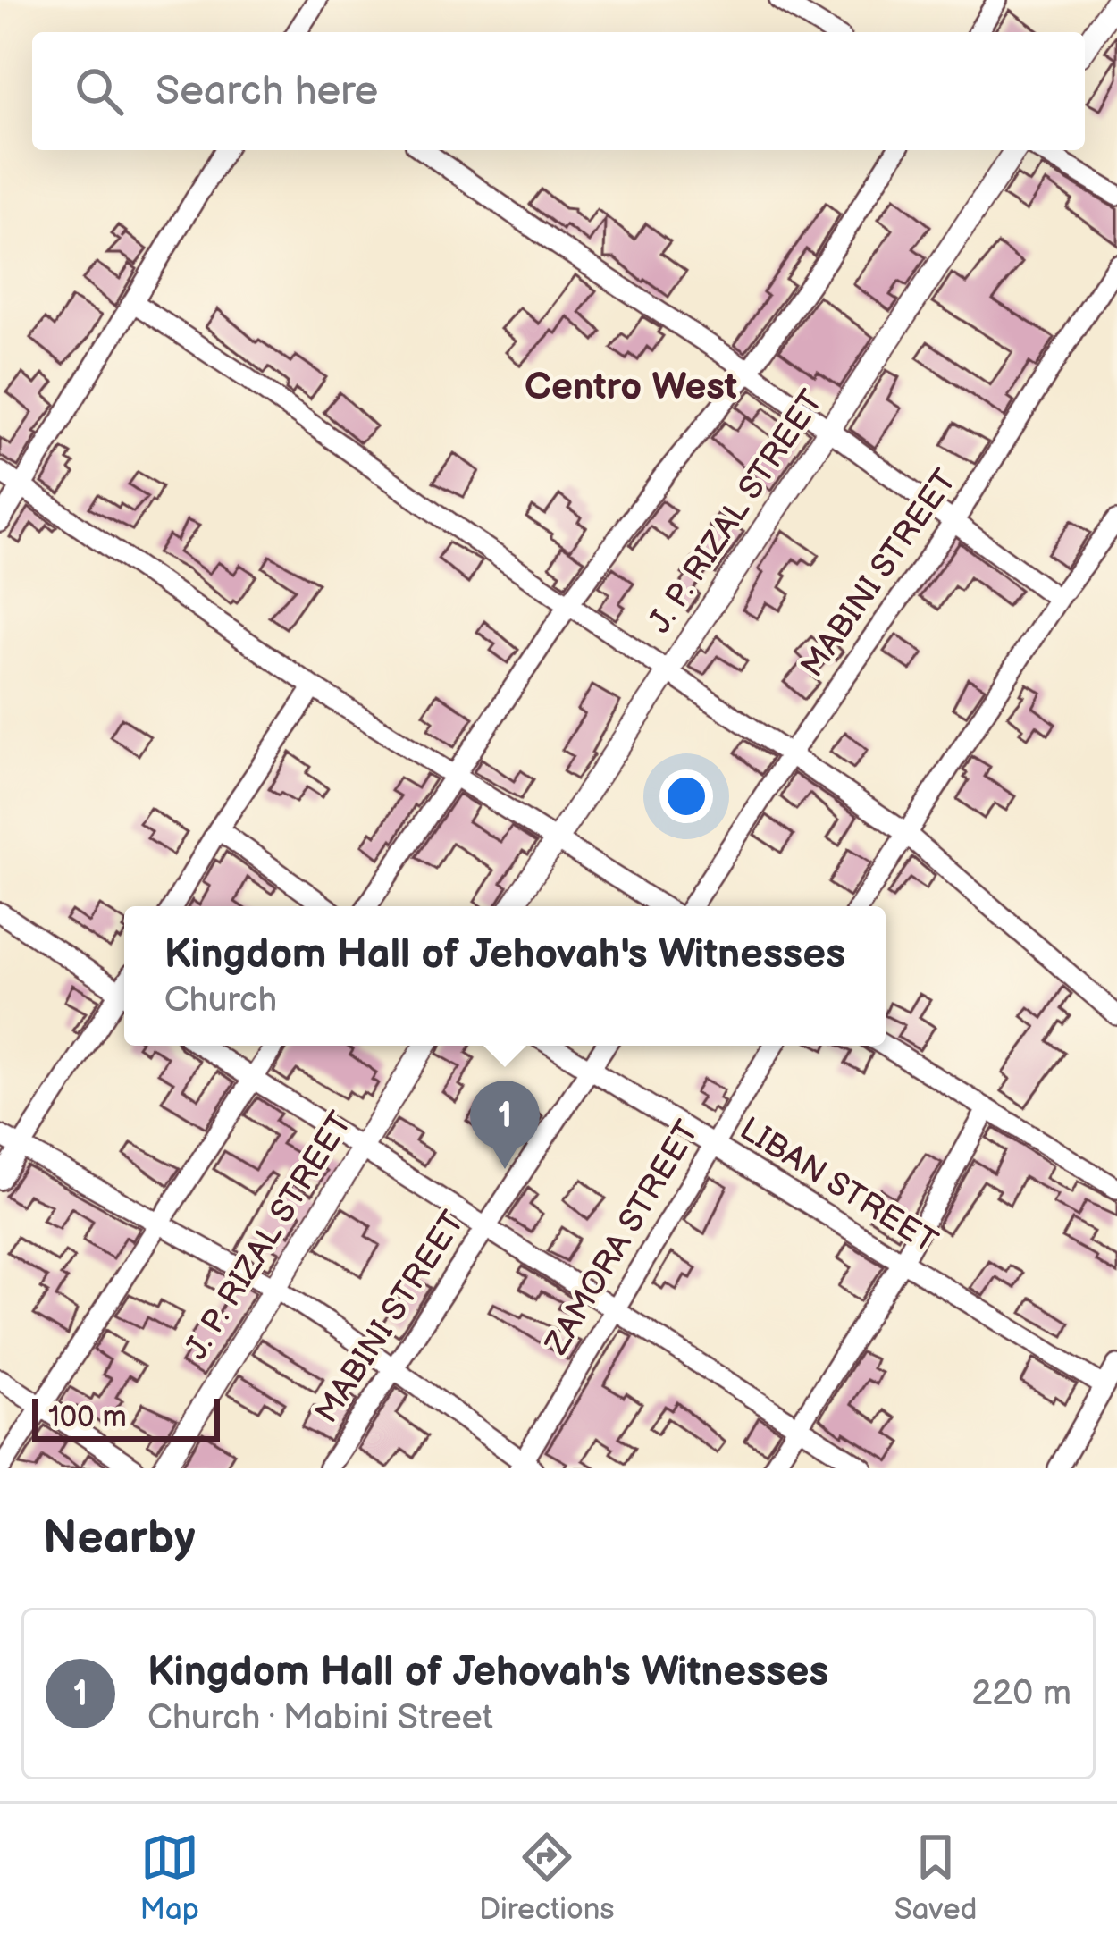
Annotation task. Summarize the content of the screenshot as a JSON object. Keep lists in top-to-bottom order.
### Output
{
  "streets": {
    "main road": ["J. P. RIZAL STREET"],
    "street": ["MABINI STREET", "LIBAN STREET", "ZAMORA STREET"]
  },
  "crossings": [
    ["MABINI STREET", "LIBAN STREET"],
    ["LIBAN STREET", "ZAMORA STREET"]
  ],
  "districts": ["Centro West"],
  "scale_bar": "100 m",
  "page": {
    "search": "Search here",
    "popup": ["Kingdom Hall of Jehovah's Witnesses", "Church"],
    "pins": "1",
    "scale": "100 m",
    "heading": "Nearby",
    "list": [
      {
        "mark": "1",
        "name": "Kingdom Hall of Jehovah's Witnesses",
        "note": "Church · Mabini Street",
        "value": "220 m"
      }
    ],
    "nav": ["Map", "Directions", "Saved"]
  }
}
